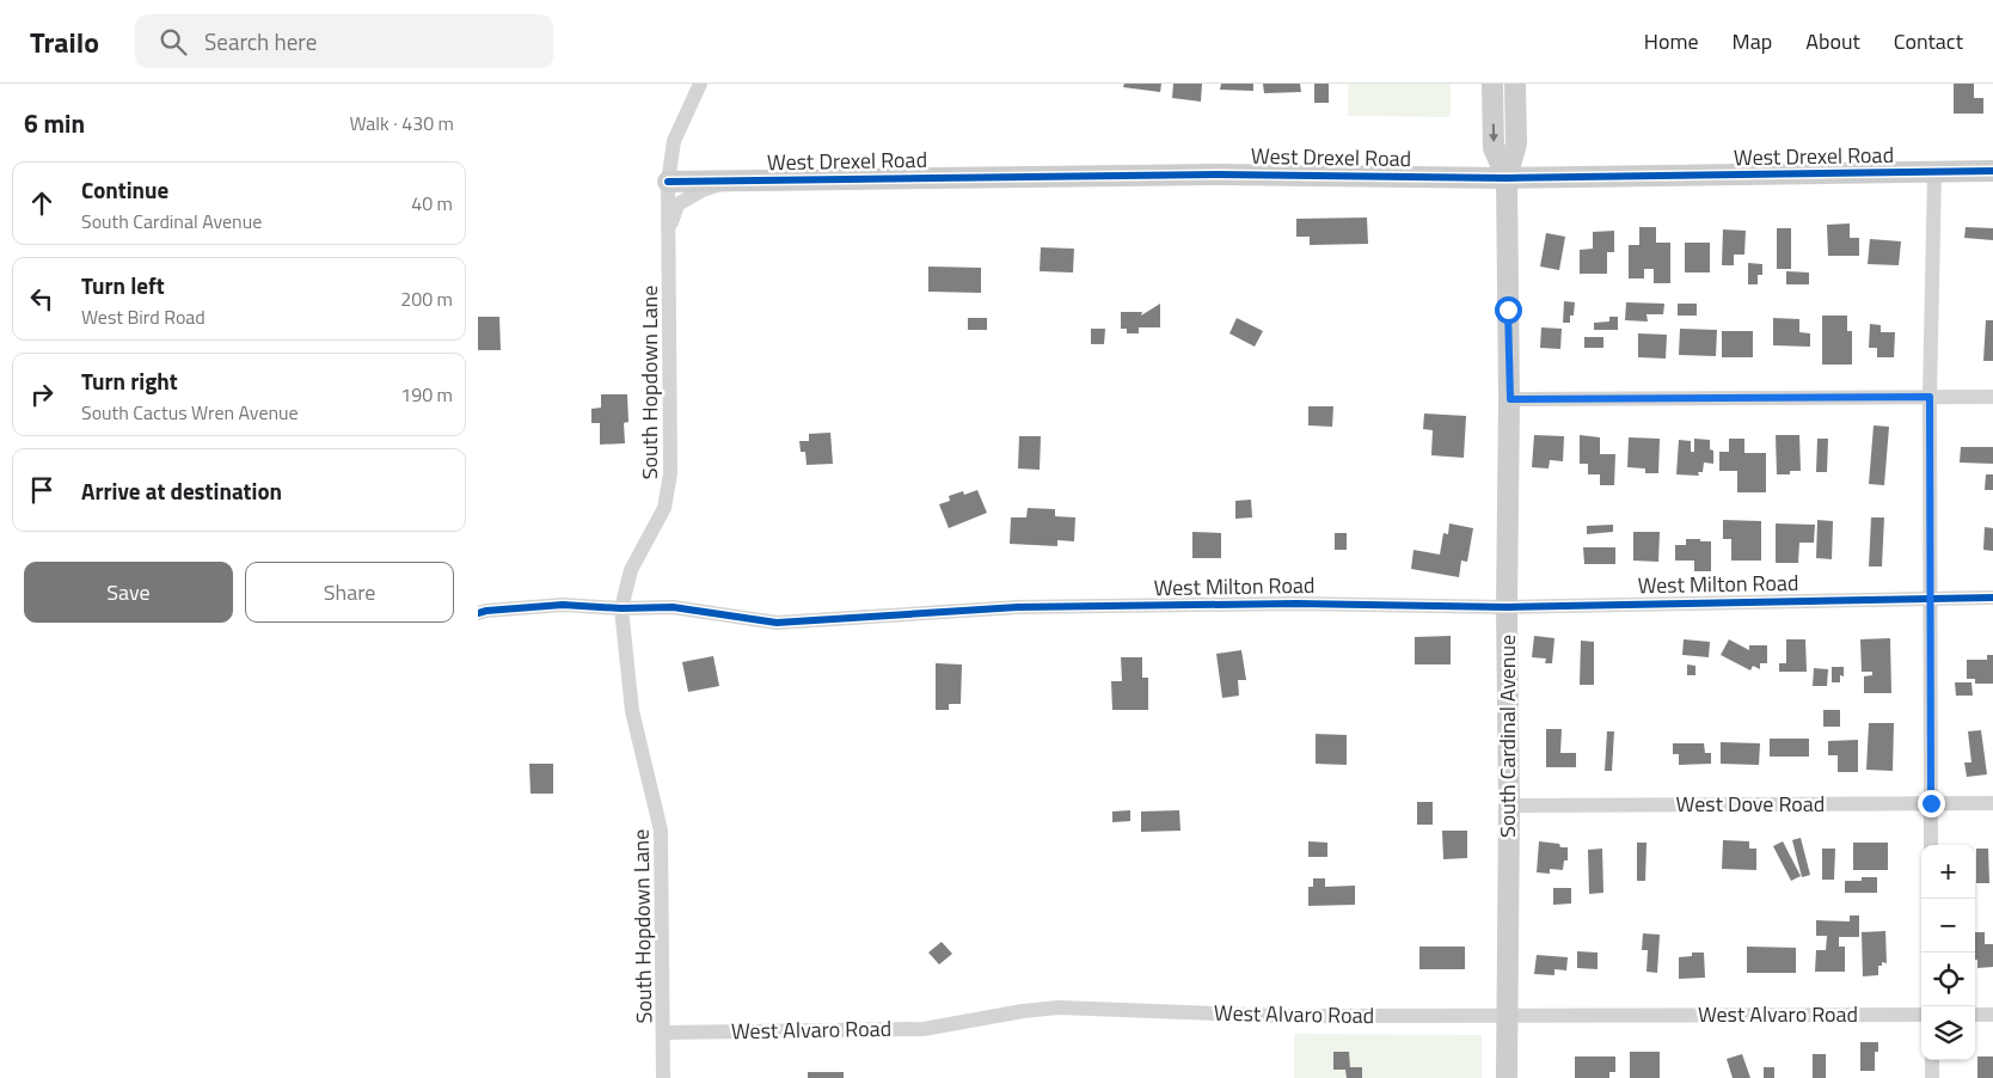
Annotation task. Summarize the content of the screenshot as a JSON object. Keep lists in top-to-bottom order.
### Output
{
  "streets": {
    "street": [
      "West Drexel Road",
      "South Hopdown Lane",
      "West Milton Road",
      "South Cardinal Avenue",
      "West Dove Road",
      "West Alvaro Road"
    ]
  },
  "crossings": [
    ["West Drexel Road", "South Hopdown Lane"],
    ["West Drexel Road", "South Cardinal Avenue"],
    ["South Hopdown Lane", "West Milton Road"],
    ["South Hopdown Lane", "West Alvaro Road"],
    ["West Milton Road", "South Cardinal Avenue"],
    ["South Cardinal Avenue", "West Dove Road"],
    ["South Cardinal Avenue", "West Alvaro Road"]
  ],
  "page": {
    "header": "Trailo",
    "search": "Search here",
    "nav": [
      "Home",
      "Map",
      "About",
      "Contact"
    ],
    "heading": ["6 min", "Walk · 430 m"],
    "list": [
      ["Continue", "South Cardinal Avenue", "40 m"],
      ["Turn left", "West Bird Road", "200 m"],
      ["Turn right", "South Cactus Wren Avenue", "190 m"],
      "Arrive at destination"
    ],
    "buttons": ["Save", "Share"],
    "map_buttons": ["+", "−"]
  }
}
